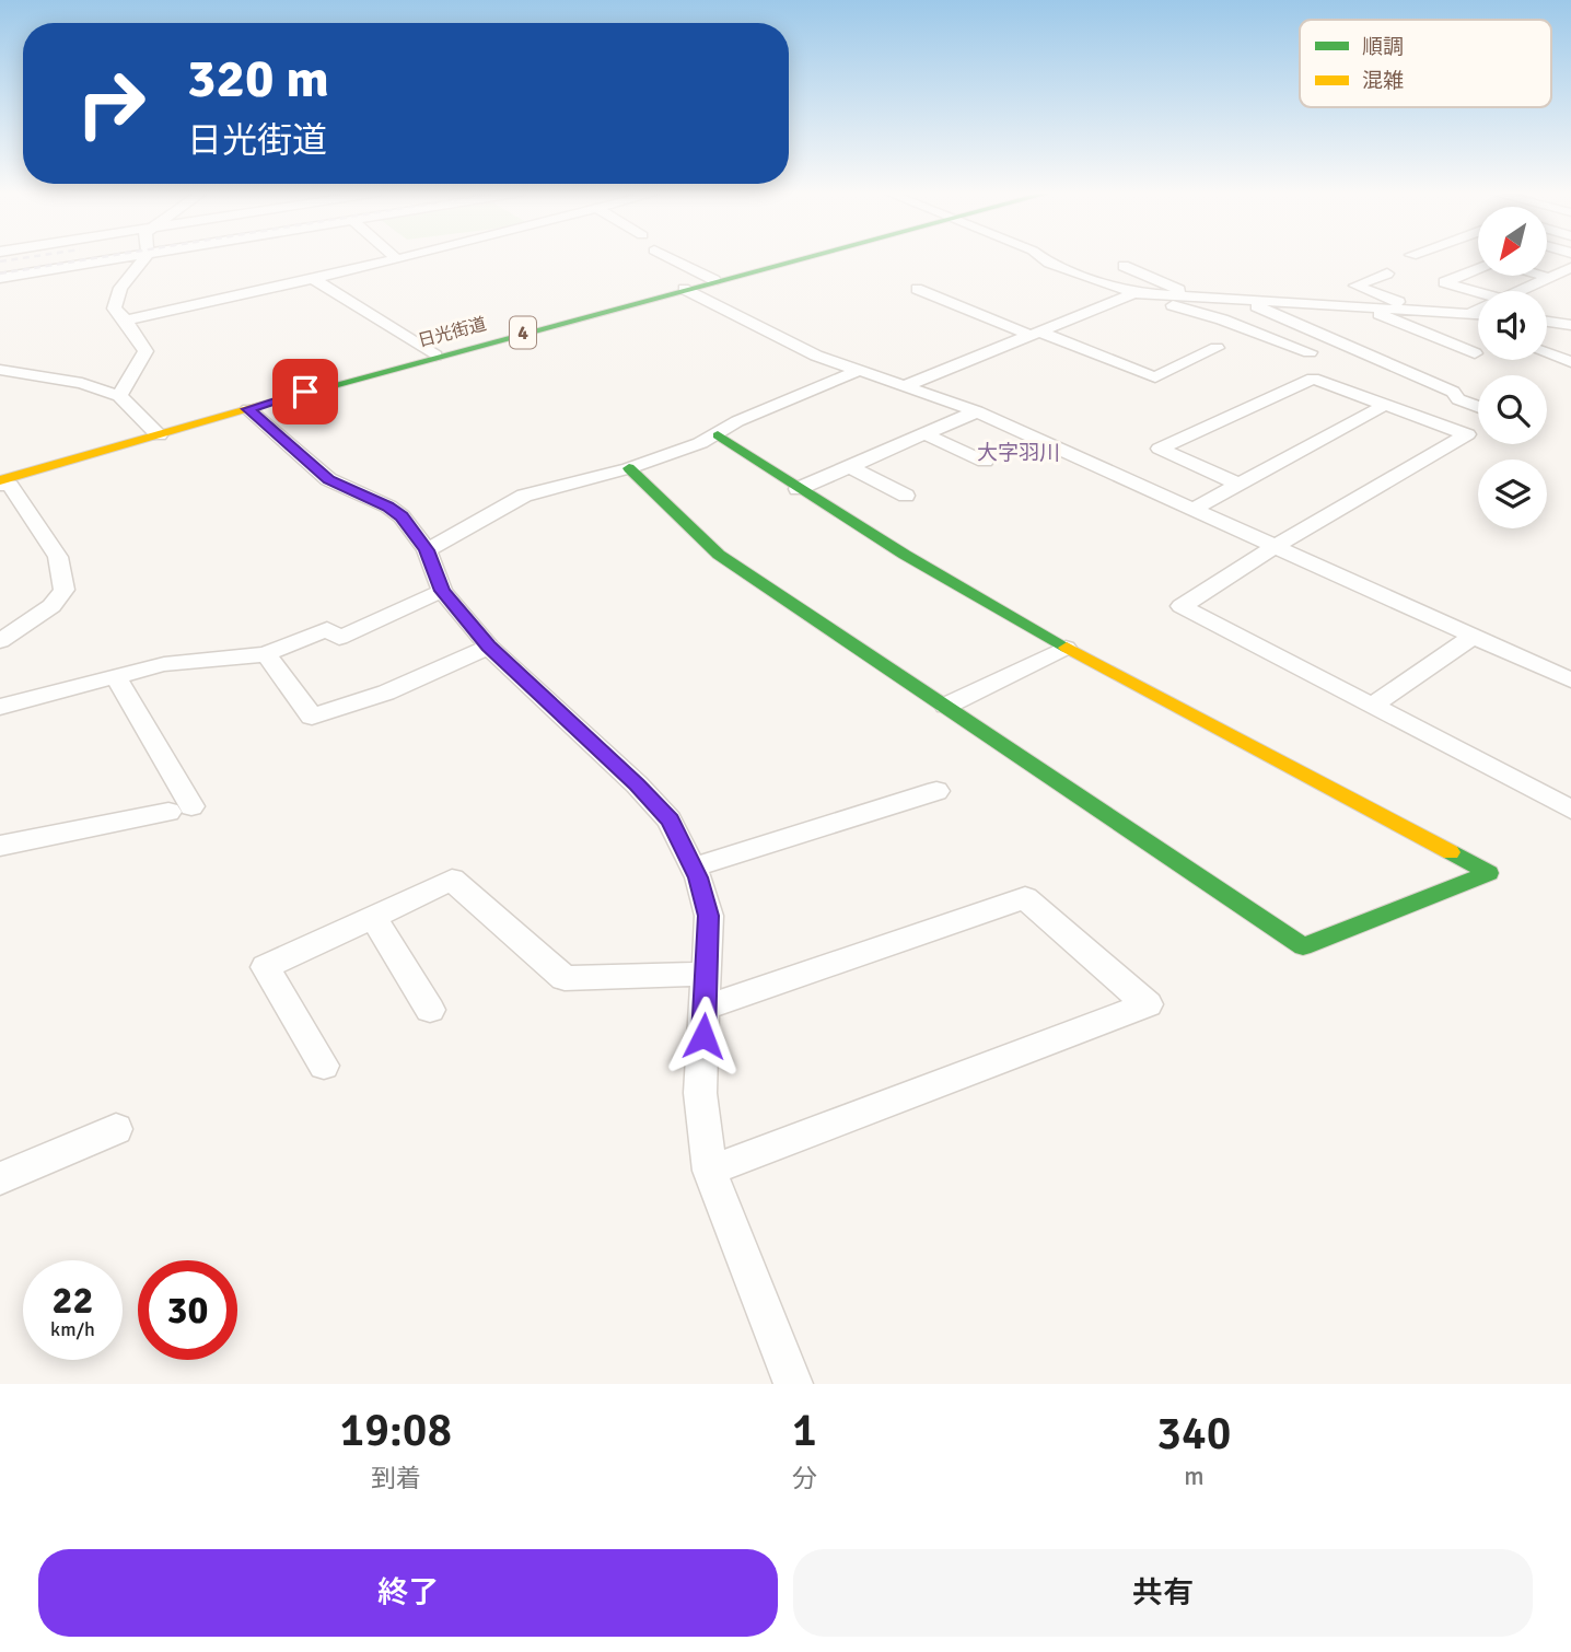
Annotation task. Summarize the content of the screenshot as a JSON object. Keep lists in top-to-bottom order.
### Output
{
  "streets": {
    "main road": ["日光街道", "4"]
  },
  "districts": ["大字羽川"],
  "legend": ["順調", "混雑"],
  "north": "bottom left",
  "page": {
    "turn": ["320 m", "日光街道"],
    "speed": "22 km/h",
    "limit": "30",
    "eta": [
      "19:08",
      "到着",
      "1",
      "分",
      "340",
      "m"
    ],
    "buttons": ["終了", "共有"]
  }
}
